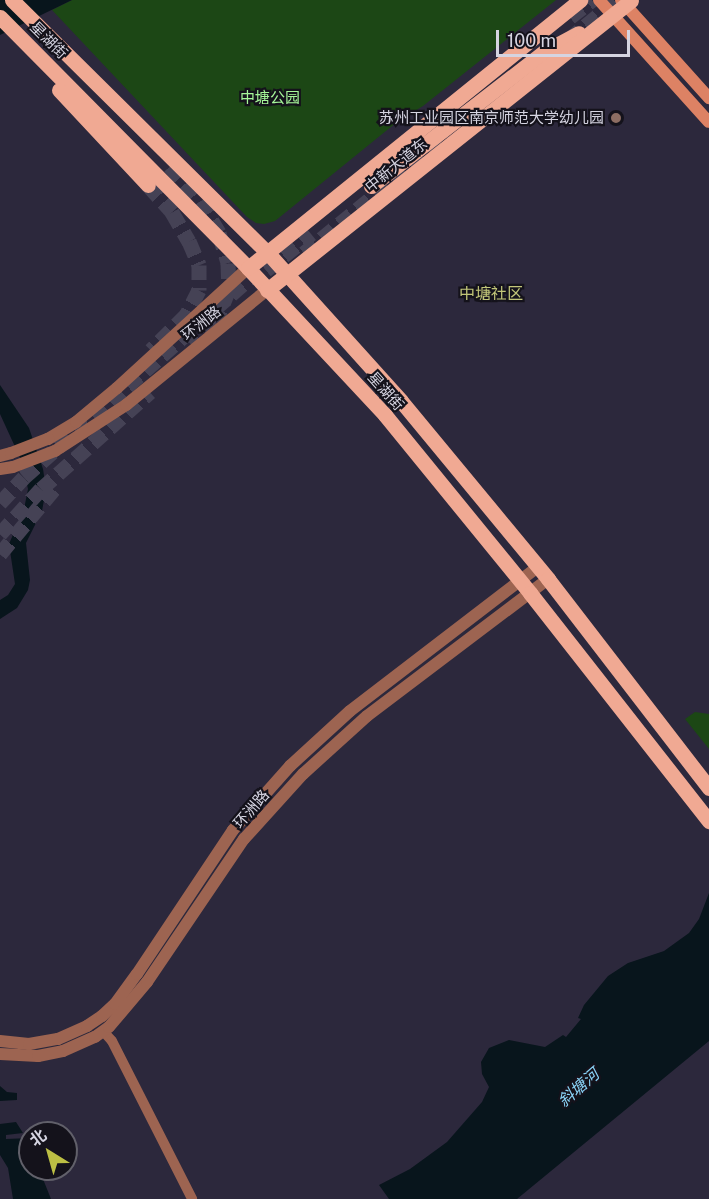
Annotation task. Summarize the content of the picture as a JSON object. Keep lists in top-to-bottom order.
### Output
{
  "streets": {
    "main road": ["星湖街", "中新大道东"],
    "street": ["环洲路"]
  },
  "crossings": [
    ["星湖街", "中新大道东"],
    ["星湖街", "环洲路"],
    ["中新大道东", "环洲路"]
  ],
  "districts": ["中塘社区"],
  "water": ["斜塘河"],
  "parks": ["中塘公园"],
  "places": ["苏州工业园区南京师范大学幼儿园"],
  "scale_bar": "100 m",
  "north": "top left"
}
